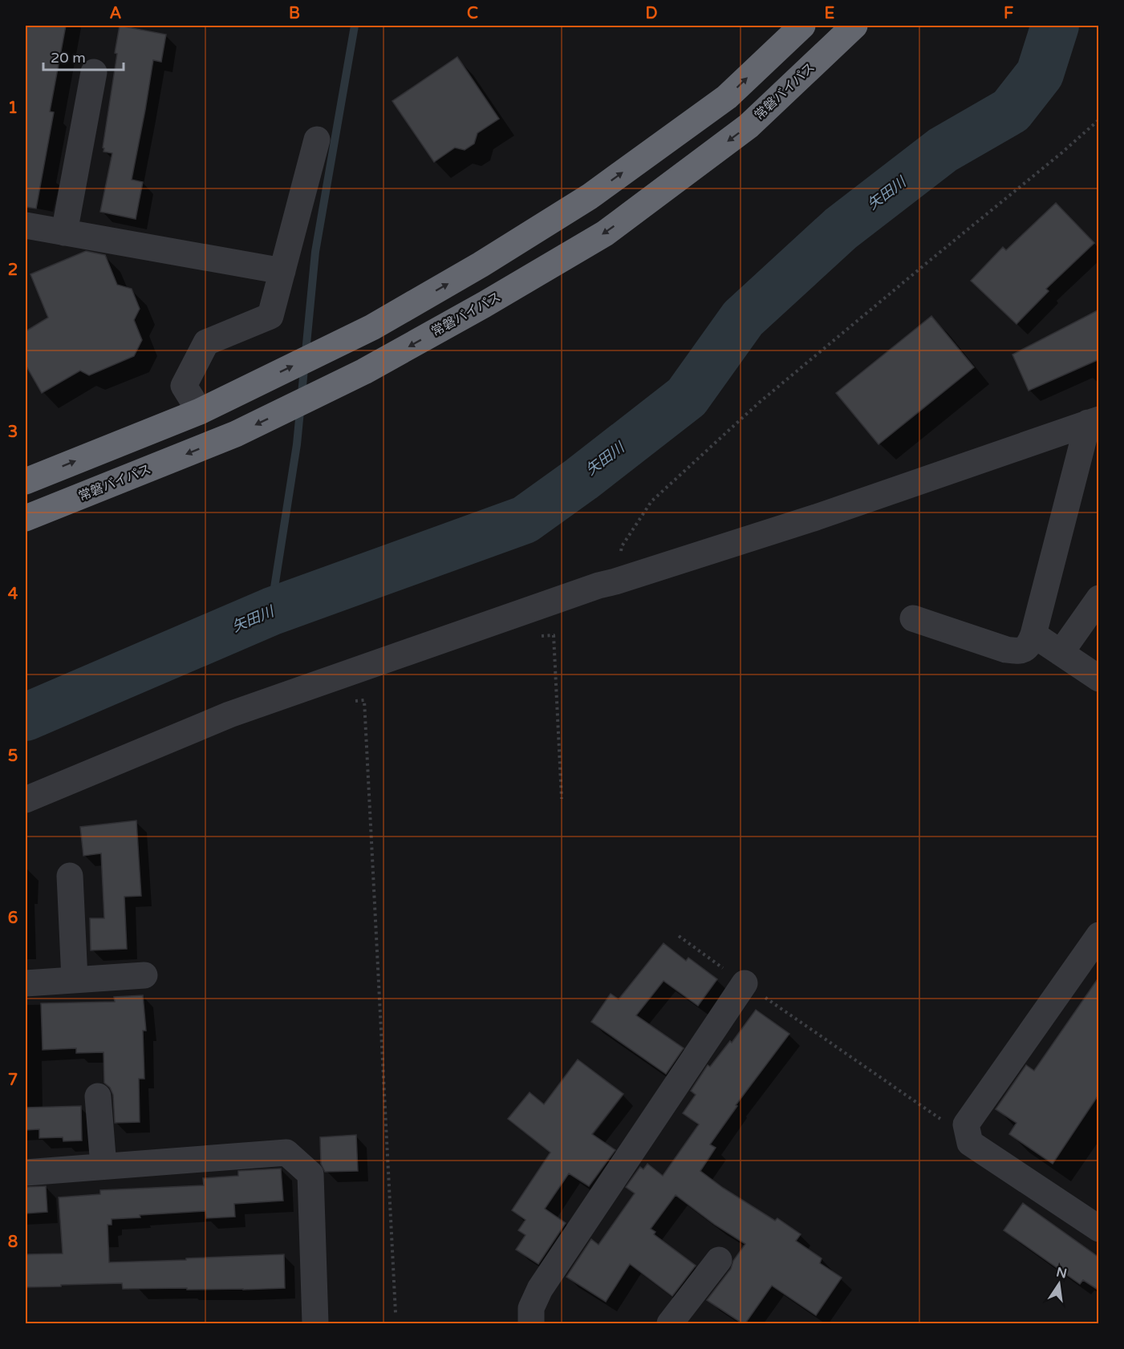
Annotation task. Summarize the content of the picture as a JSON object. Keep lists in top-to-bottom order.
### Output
{
  "streets": {
    "highway": ["常磐バイパス"]
  },
  "water": ["矢田川"],
  "scale_bar": "20 m",
  "north": "top",
  "grid": {
    "columns": [
      "A",
      "B",
      "C",
      "D",
      "E",
      "F"
    ],
    "rows": [
      "1",
      "2",
      "3",
      "4",
      "5",
      "6",
      "7",
      "8"
    ]
  }
}
